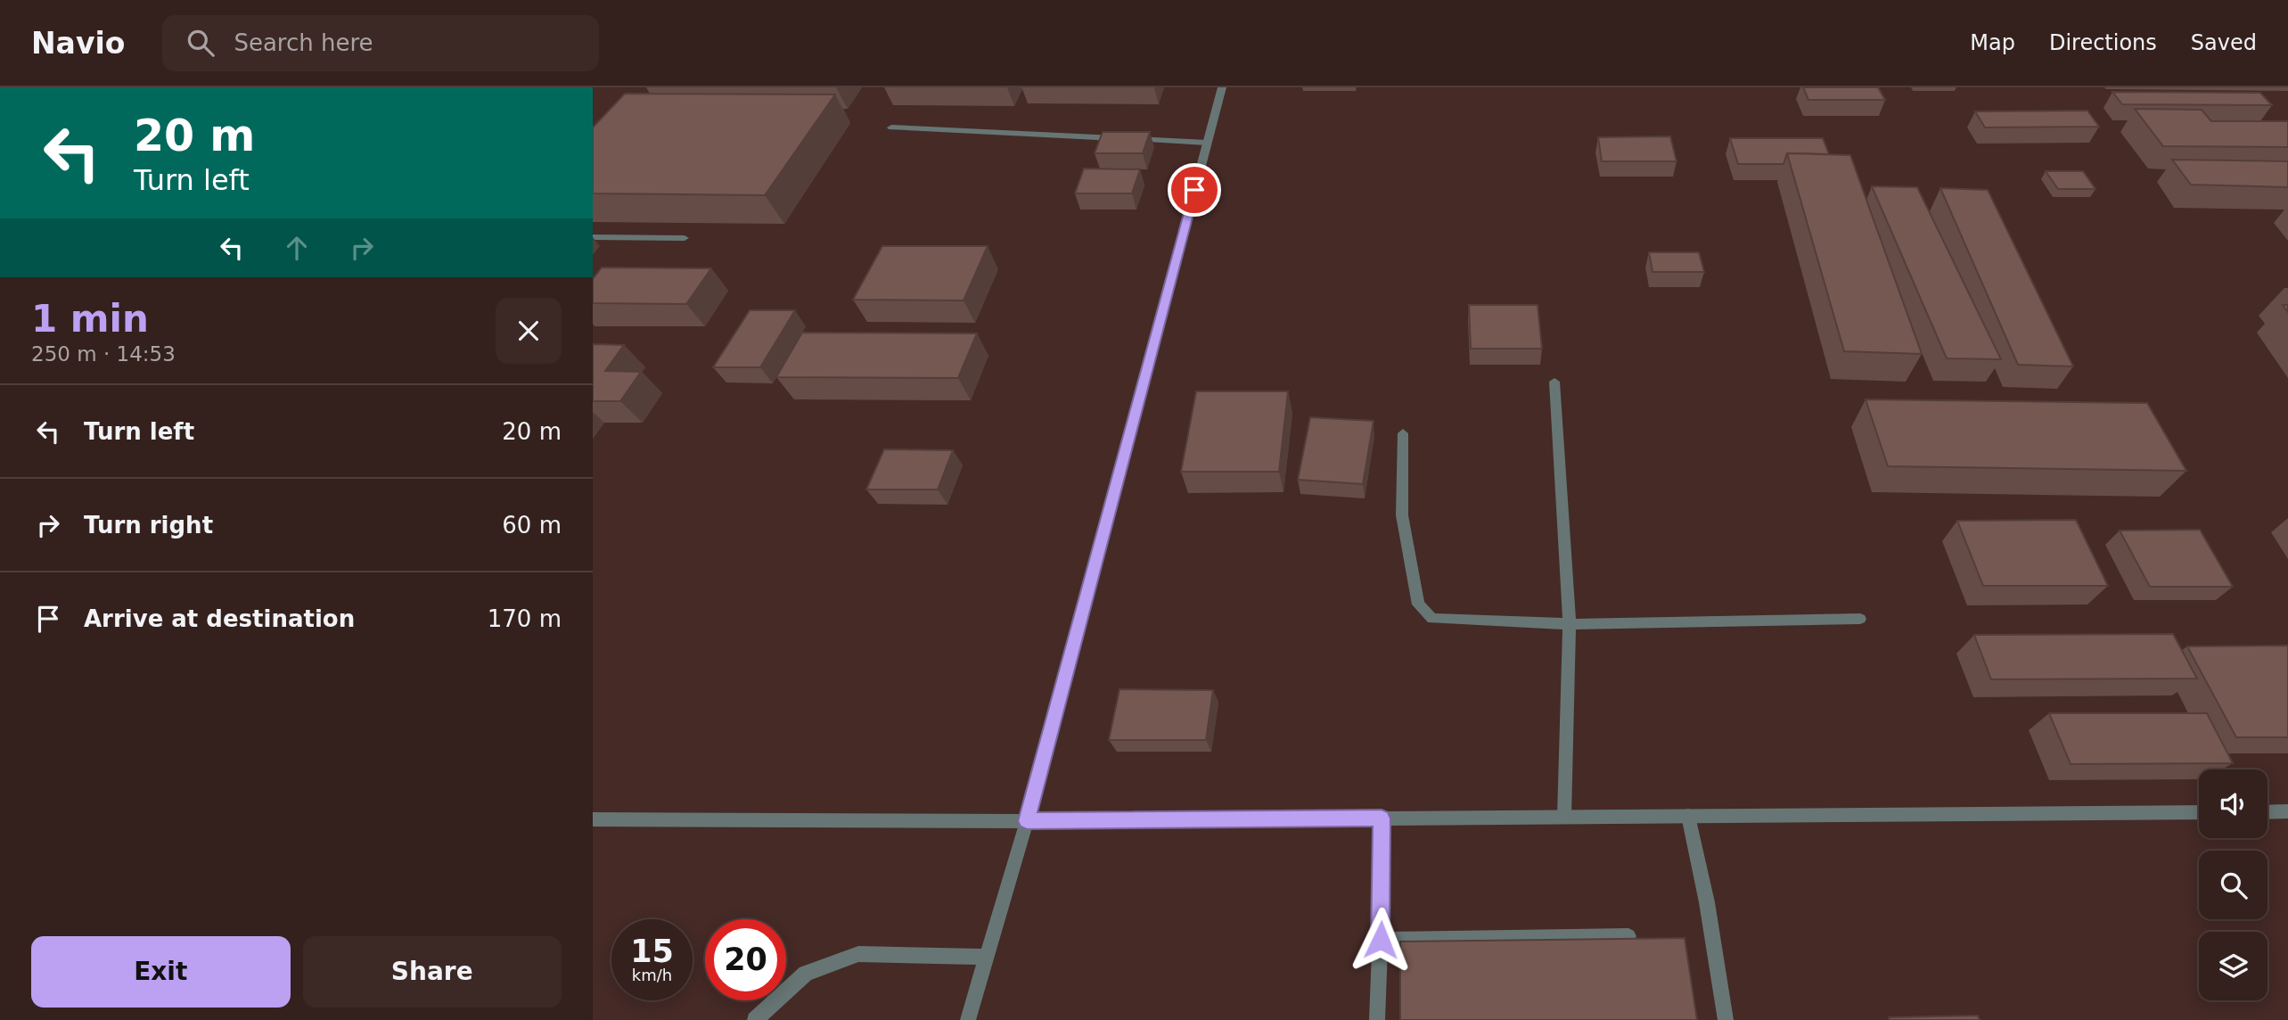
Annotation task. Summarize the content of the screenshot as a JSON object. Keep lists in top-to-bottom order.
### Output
{
  "page": {
    "header": "Navio",
    "search": "Search here",
    "nav": ["Map", "Directions", "Saved"],
    "turn": ["20 m", "Turn left"],
    "heading": ["1 min", "250 m · 14:53"],
    "list": [
      {
        "name": "Turn left",
        "value": "20 m"
      },
      {
        "name": "Turn right",
        "value": "60 m"
      },
      {
        "name": "Arrive at destination",
        "value": "170 m"
      }
    ],
    "speed": "15 km/h",
    "limit": "20",
    "buttons": ["Exit", "Share"]
  }
}
